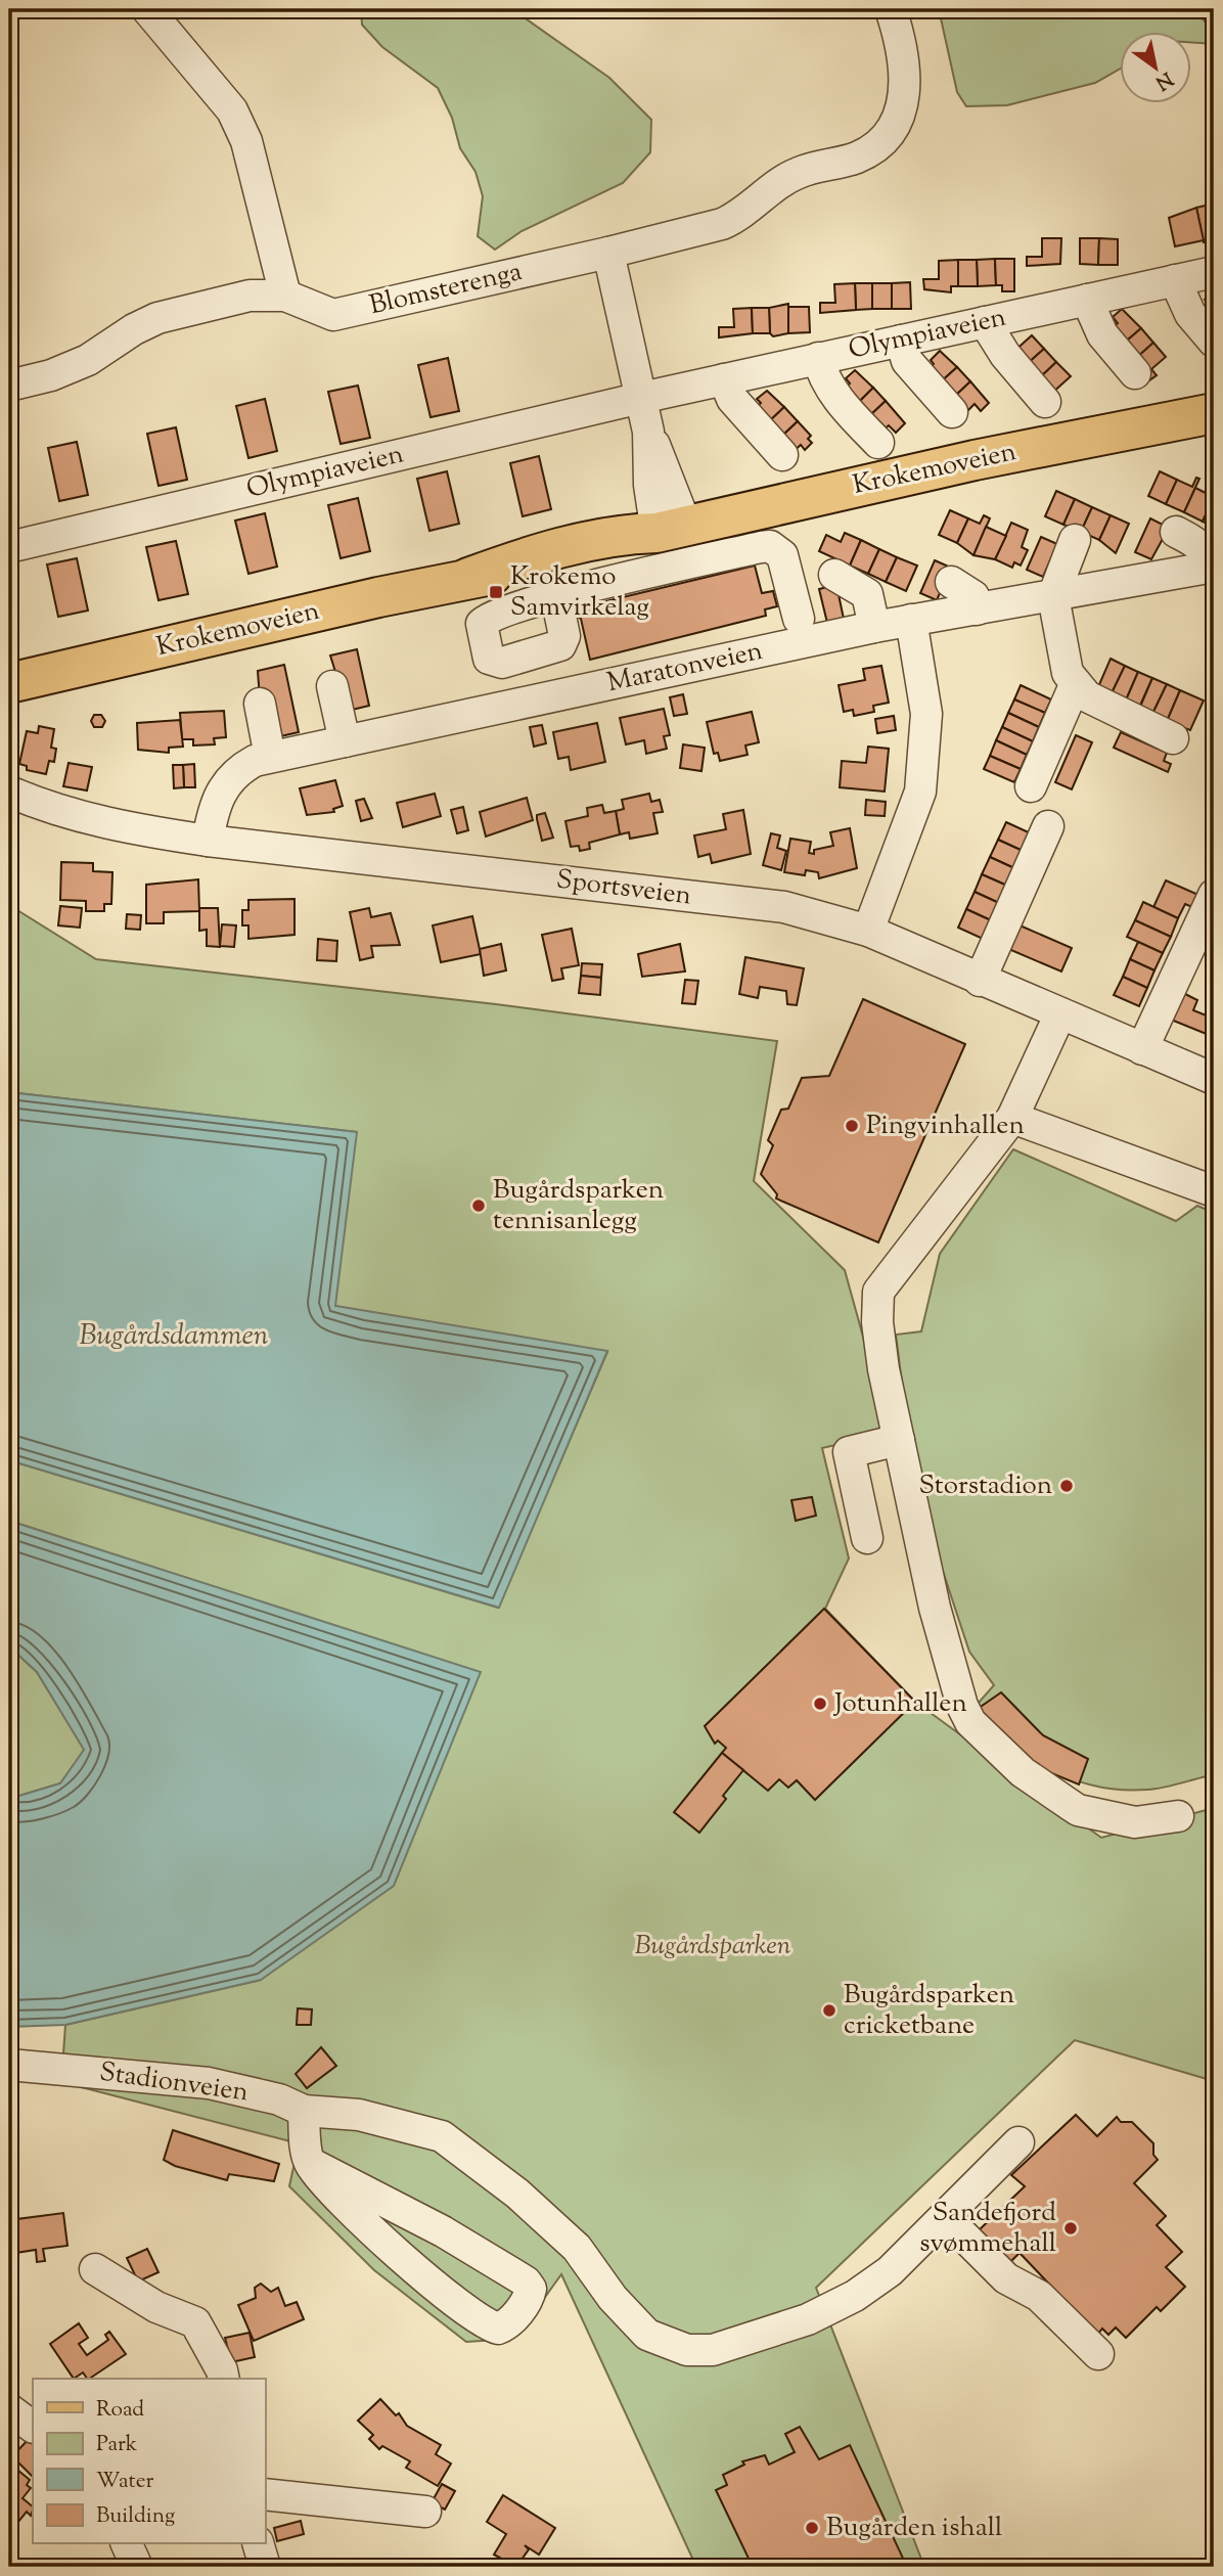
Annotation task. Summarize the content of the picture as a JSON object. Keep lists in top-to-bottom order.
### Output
{
  "streets": {
    "main road": ["Krokemoveien"],
    "street": [
      "Blomsterenga",
      "Olympiaveien",
      "Maratonveien",
      "Sportsveien",
      "Stadionveien"
    ]
  },
  "crossings": [
    ["Maratonveien", "Sportsveien"]
  ],
  "water": ["Bugårdsdammen"],
  "parks": ["Bugårdsparken"],
  "places": {
    "transit": ["Krokemo Samvirkelag"],
    "other": [
      "Pingvinhallen",
      "Bugårdsparken tennisanlegg",
      "Storstadion",
      "Jotunhallen",
      "Bugårdsparken cricketbane",
      "Sandefjord svømmehall",
      "Bugården ishall"
    ]
  },
  "legend": [
    "Road",
    "Park",
    "Water",
    "Building"
  ],
  "north": "bottom right"
}
